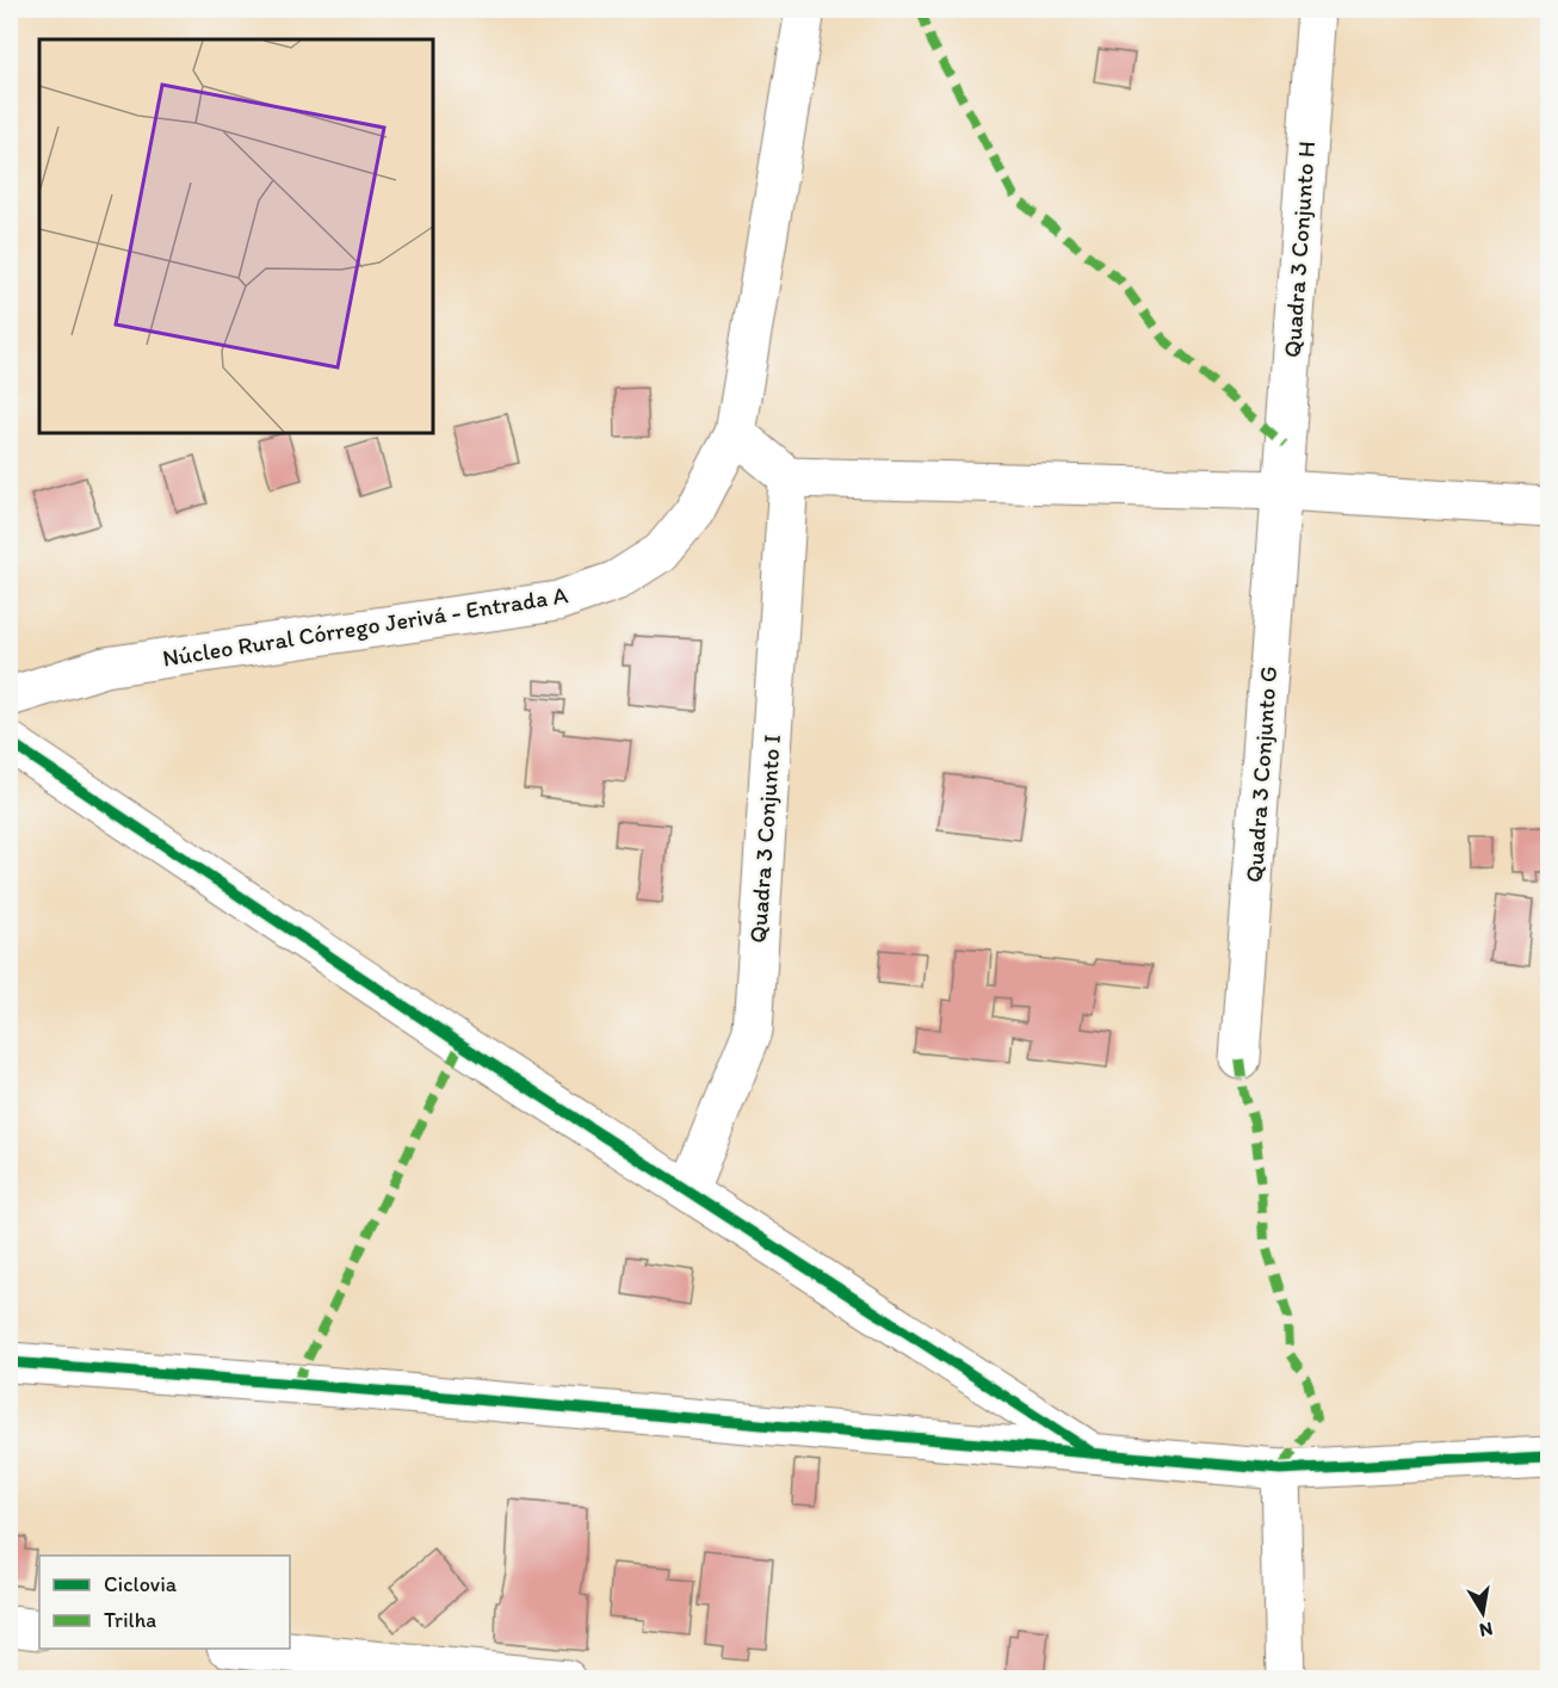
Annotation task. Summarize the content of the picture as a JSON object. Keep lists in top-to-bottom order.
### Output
{
  "streets": {
    "street": [
      "Quadra 3 Conjunto H",
      "Núcleo Rural Córrego Jerivá - Entrada A",
      "Quadra 3 Conjunto G",
      "Quadra 3 Conjunto I"
    ]
  },
  "crossings": [
    ["Quadra 3 Conjunto H", "Quadra 3 Conjunto G"]
  ],
  "legend": ["Ciclovia", "Trilha"],
  "north": "bottom"
}
